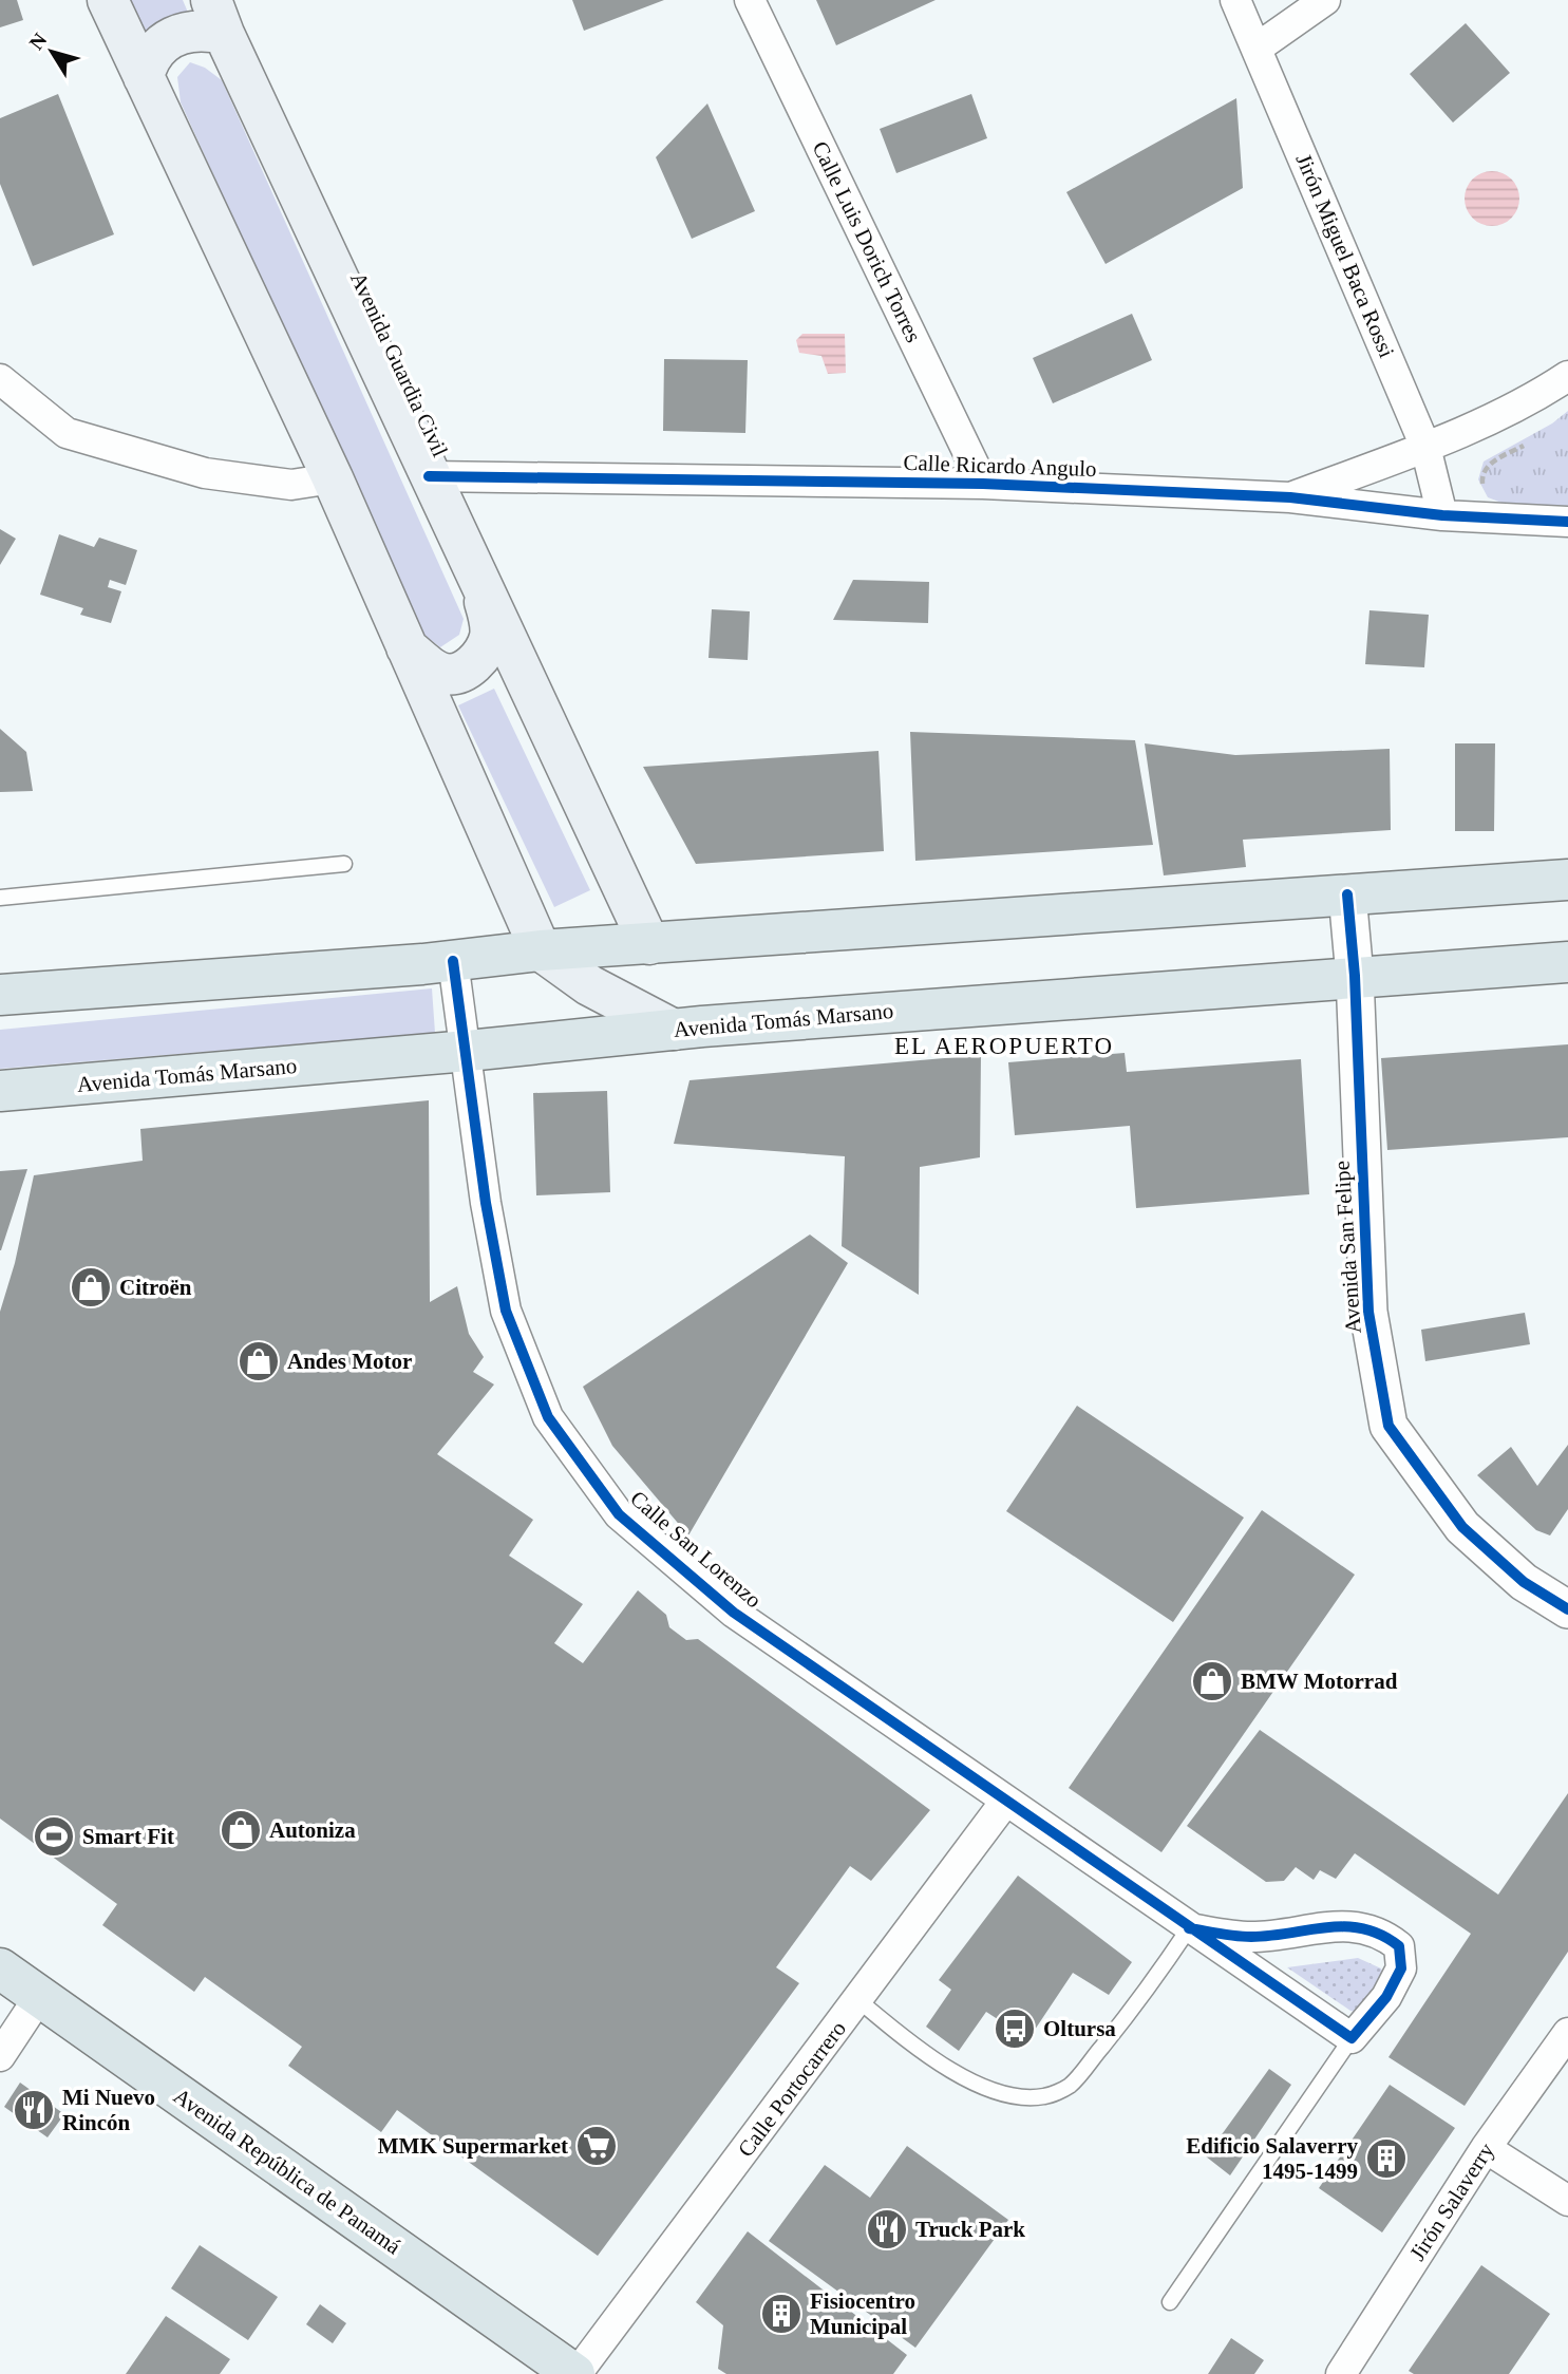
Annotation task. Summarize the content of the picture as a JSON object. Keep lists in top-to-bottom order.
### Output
{
  "streets": {
    "main road": ["Avenida Guardia Civil", "Avenida Tomás Marsano", "Avenida República de Panamá"],
    "street": [
      "Calle Luis Dorich Torres",
      "Jirón Miguel Baca Rossi",
      "Calle Ricardo Angulo",
      "Avenida San Felipe",
      "Calle San Lorenzo",
      "Calle Portocarrero",
      "Jirón Salaverry"
    ]
  },
  "crossings": [
    ["Calle Luis Dorich Torres", "Calle Ricardo Angulo"],
    ["Jirón Miguel Baca Rossi", "Calle Ricardo Angulo"],
    ["Avenida Guardia Civil", "Calle Ricardo Angulo"],
    ["Avenida Tomás Marsano", "Avenida San Felipe"],
    ["Avenida Tomás Marsano", "Calle San Lorenzo"],
    ["Calle San Lorenzo", "Calle Portocarrero"],
    ["Calle Portocarrero", "Avenida República de Panamá"]
  ],
  "districts": ["EL AEROPUERTO"],
  "places": {
    "shop": [
      "Citroën",
      "Andes Motor",
      "BMW Motorrad",
      "Autoniza"
    ],
    "sports": ["Smart Fit"],
    "bus stop": ["Oltursa"],
    "restaurant": ["Mi Nuevo Rincón", "Truck Park"],
    "supermarket": ["MMK Supermarket"],
    "building": ["Edificio Salaverry 1495-1499", "Fisiocentro Municipal"]
  },
  "north": "top left"
}
